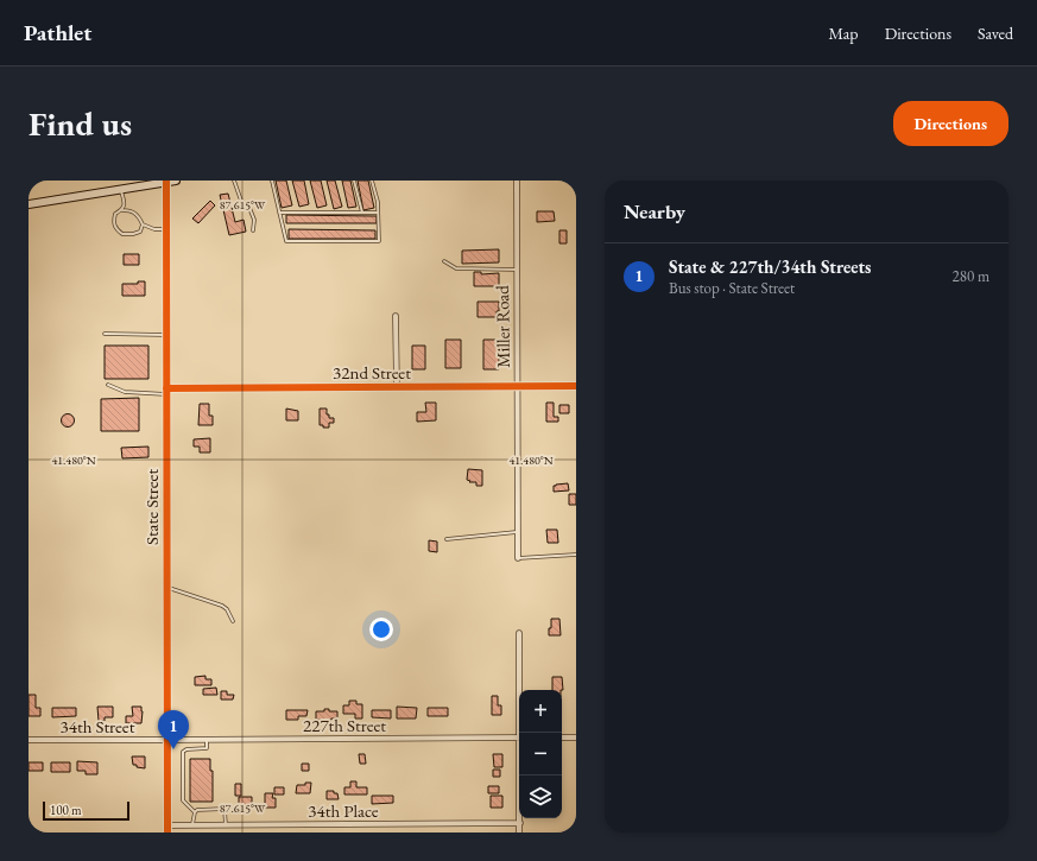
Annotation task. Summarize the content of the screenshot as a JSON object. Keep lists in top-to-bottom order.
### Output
{
  "streets": {
    "street": [
      "Miller Road",
      "32nd Street",
      "State Street",
      "227th Street",
      "34th Street",
      "34th Place"
    ]
  },
  "crossings": [
    ["Miller Road", "32nd Street"],
    ["32nd Street", "State Street"],
    ["State Street", "227th Street"],
    ["State Street", "34th Street"],
    ["State Street", "34th Place"],
    ["227th Street", "34th Street"]
  ],
  "scale_bar": "100 m",
  "page": {
    "header": "Pathlet",
    "nav": ["Map", "Directions", "Saved"],
    "buttons": "Directions",
    "title": "Find us",
    "heading": "Nearby",
    "list": [
      {
        "mark": "1",
        "name": "State & 227th/34th Streets",
        "note": "Bus stop · State Street",
        "value": "280 m"
      }
    ],
    "map_buttons": ["+", "−"],
    "pins": "1",
    "scale": "100 m"
  },
  "coordinates": ["87.615°W", "41.480°N"]
}
